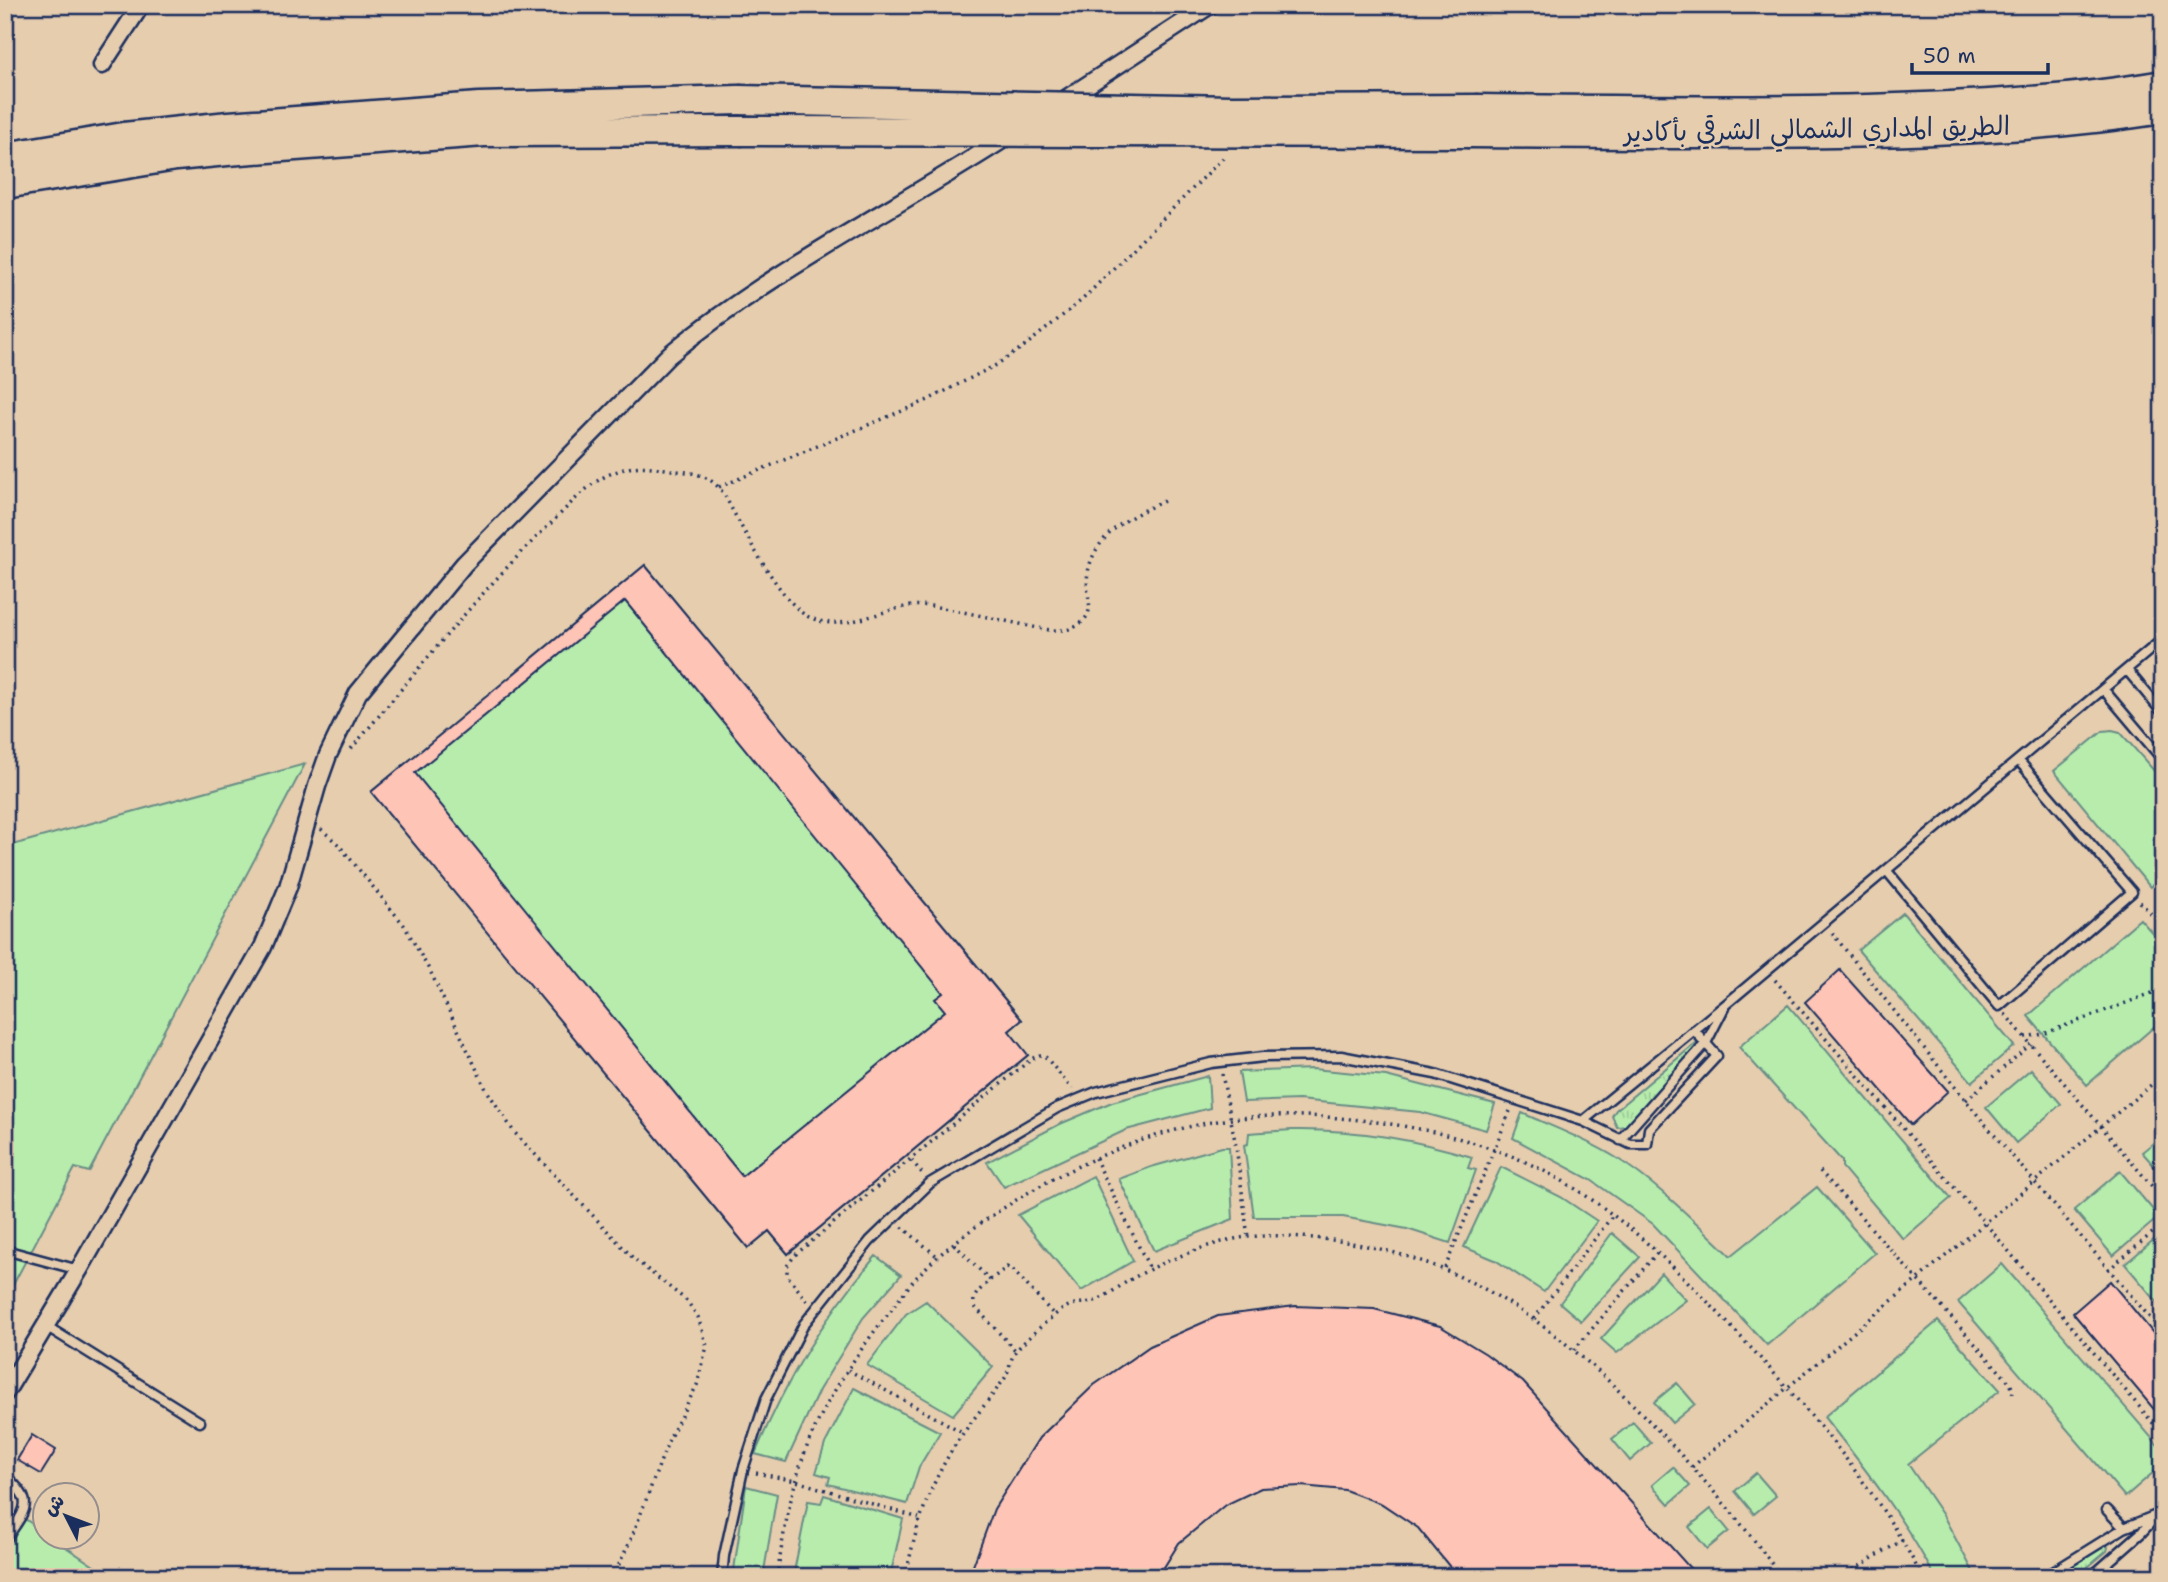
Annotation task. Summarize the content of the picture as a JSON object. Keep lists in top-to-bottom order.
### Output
{
  "streets": {
    "highway": ["الطريق المداري الشمالي الشرقي بأكادير"]
  },
  "scale_bar": "50 m",
  "north": "top left"
}
